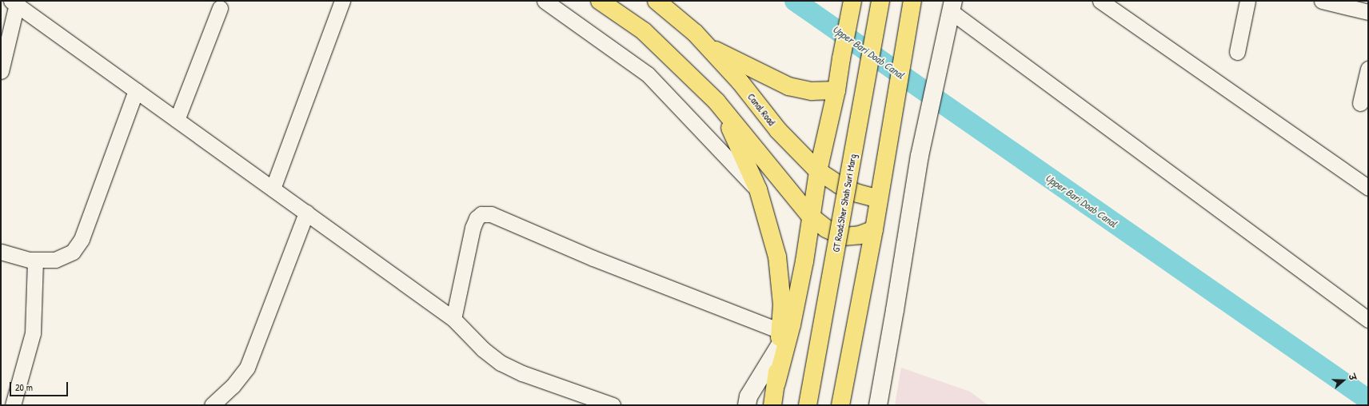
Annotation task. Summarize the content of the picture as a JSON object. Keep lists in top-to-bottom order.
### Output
{
  "streets": {
    "main road": ["Canal Road", "GT Road;Sher Shah Suri Marg"]
  },
  "water": ["Upper Bari Doab Canal"],
  "scale_bar": "20 m",
  "north": "right"
}
